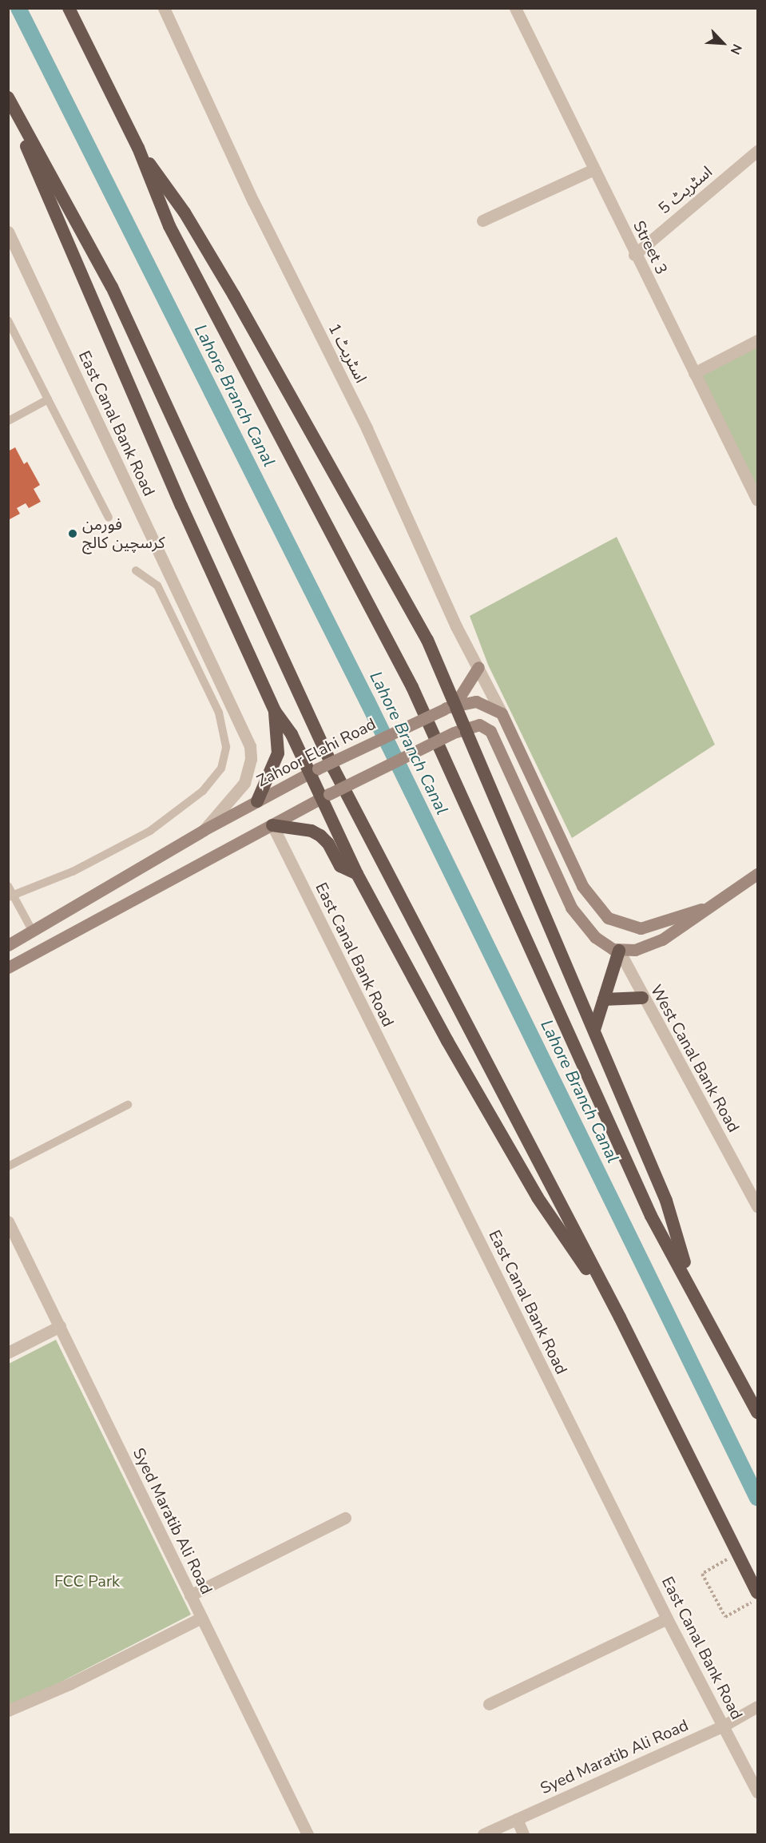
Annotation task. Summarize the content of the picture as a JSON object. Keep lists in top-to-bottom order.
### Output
{
  "streets": {
    "main road": ["Zahoor Elahi Road"],
    "street": [
      "اسٹریٹ 5",
      "Street 3",
      "اسٹریٹ 1",
      "East Canal Bank Road",
      "West Canal Bank Road",
      "Syed Maratib Ali Road"
    ]
  },
  "crossings": [
    ["اسٹریٹ 5", "Street 3"],
    ["اسٹریٹ 1", "Zahoor Elahi Road"],
    ["East Canal Bank Road", "Zahoor Elahi Road"],
    ["East Canal Bank Road", "Syed Maratib Ali Road"]
  ],
  "water": ["Lahore Branch Canal"],
  "parks": ["FCC Park"],
  "places": ["فورمن کرسچین کالج"],
  "north": "bottom right"
}
